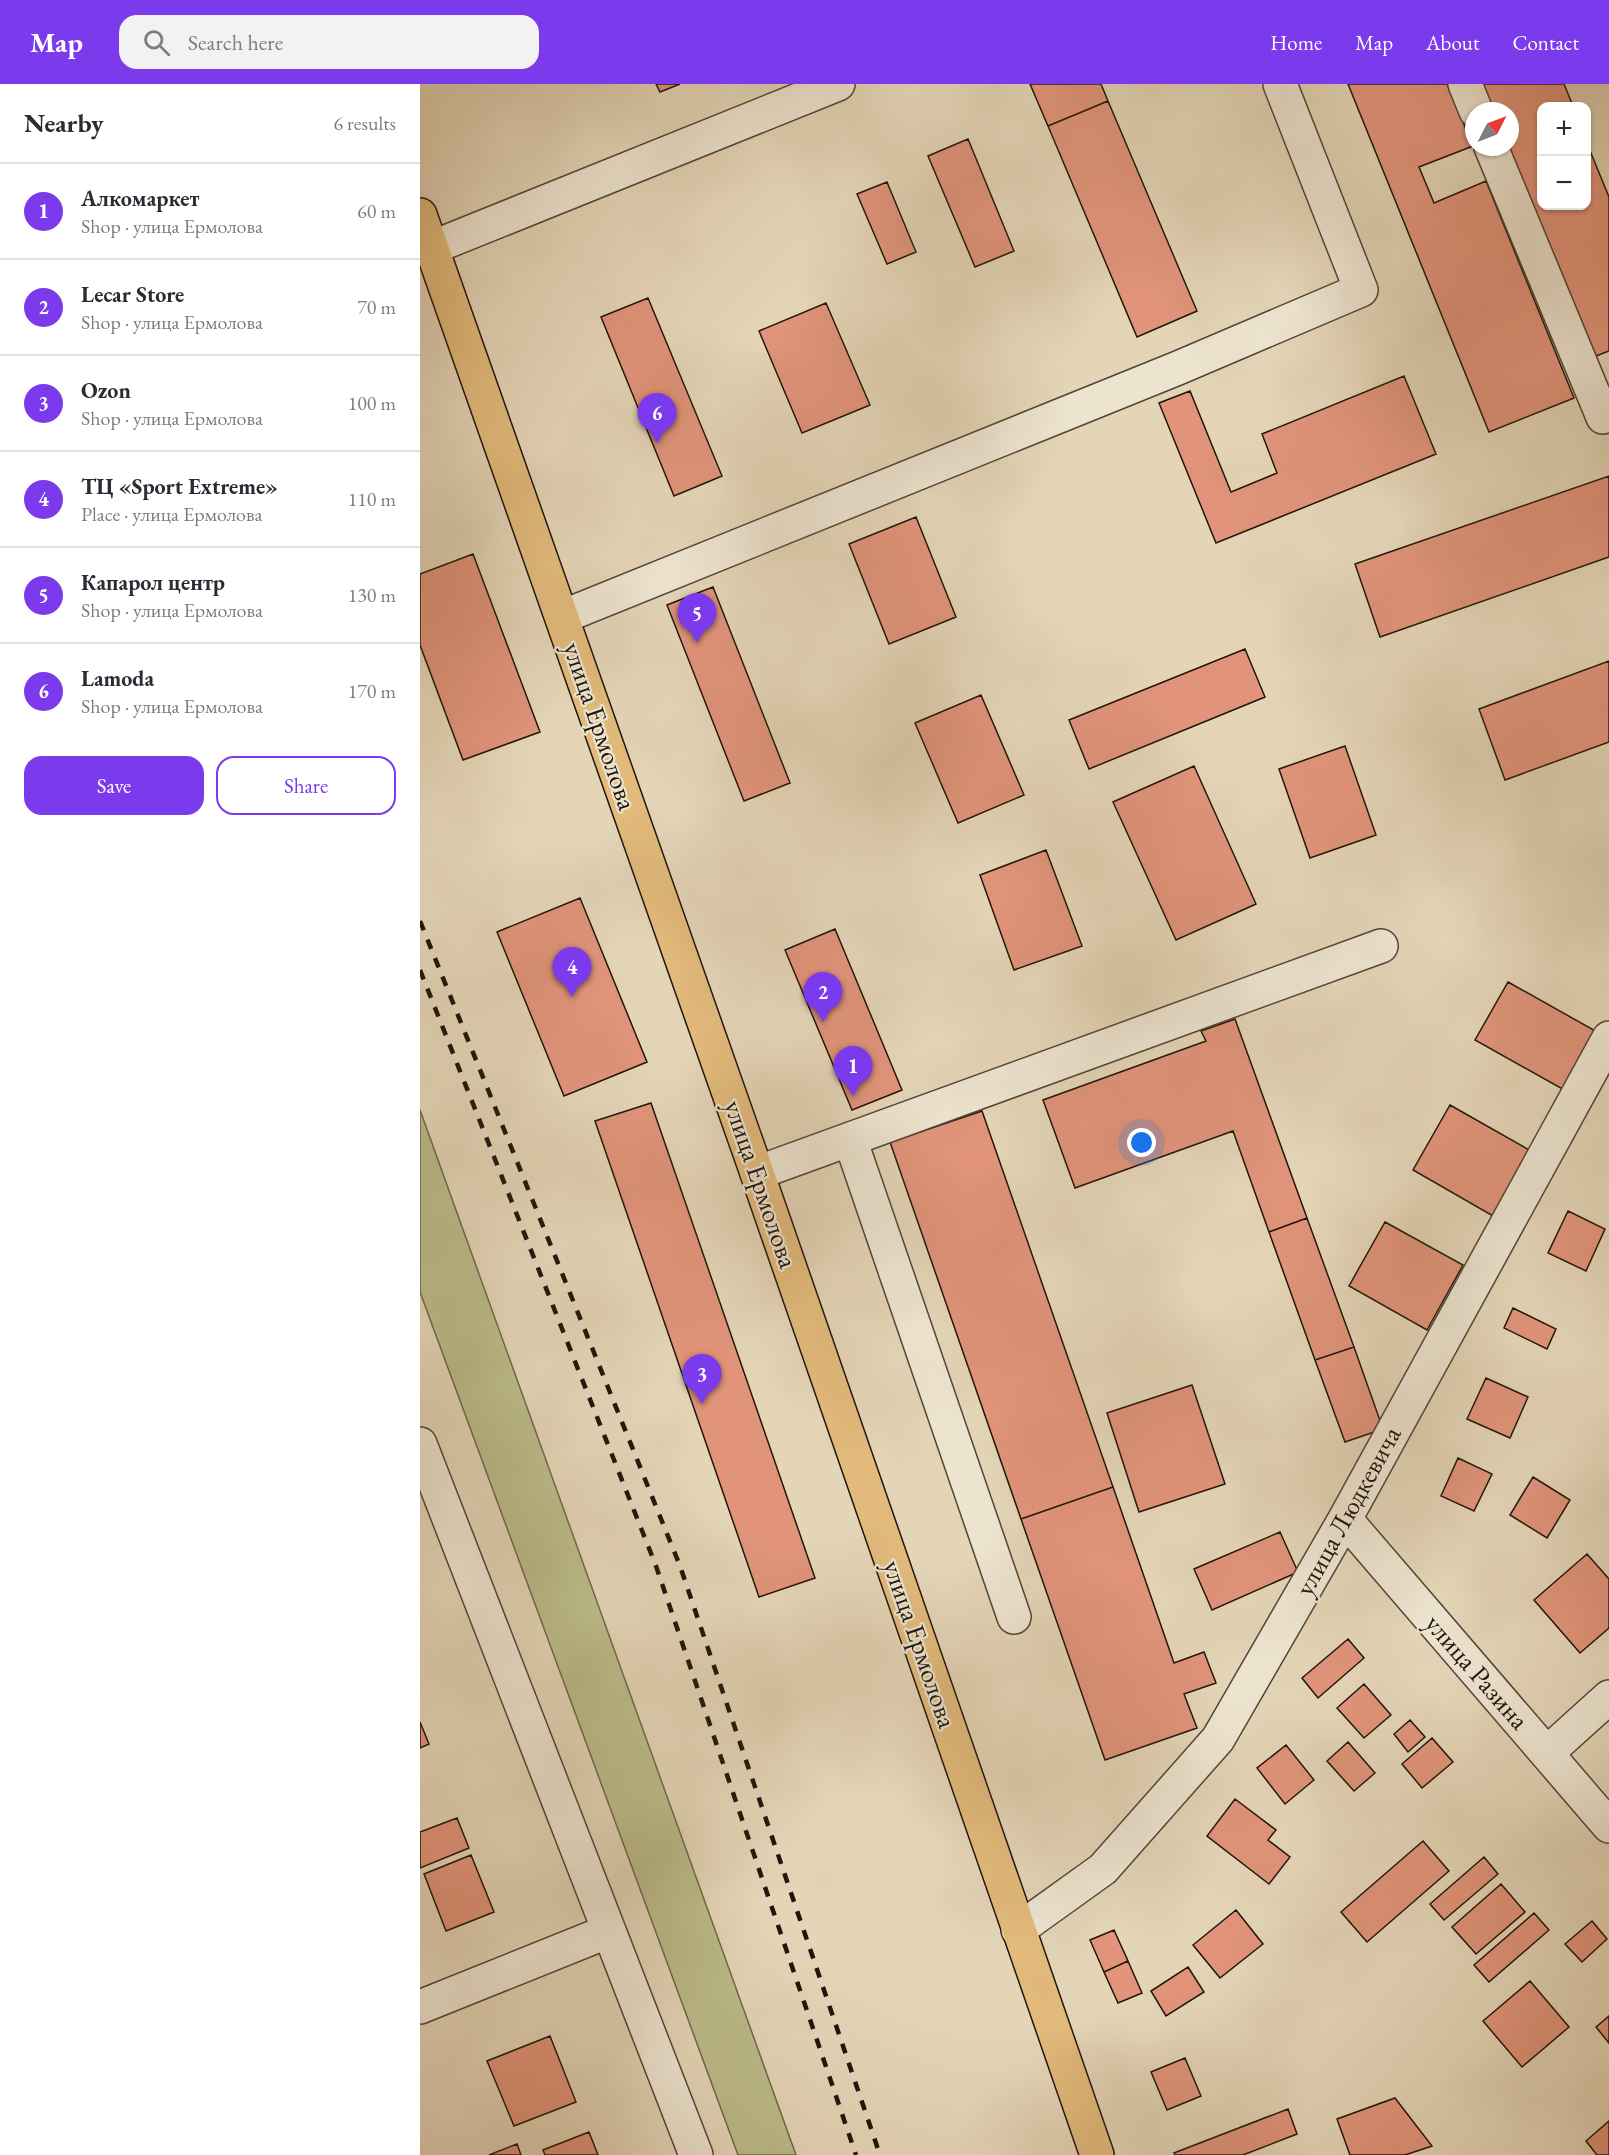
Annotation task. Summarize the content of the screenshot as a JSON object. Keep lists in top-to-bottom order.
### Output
{
  "streets": {
    "main road": ["улица Ермолова"],
    "street": ["улица Людкевича", "улица Разина"]
  },
  "crossings": [
    ["улица Ермолова", "улица Людкевича"],
    ["улица Людкевича", "улица Разина"]
  ],
  "north": "top right",
  "page": {
    "header": "Map",
    "search": "Search here",
    "nav": [
      "Home",
      "Map",
      "About",
      "Contact"
    ],
    "heading": ["Nearby", "6 results"],
    "map_buttons": ["+", "−"],
    "list": [
      {
        "mark": "1",
        "name": "Алкомаркет",
        "note": "Shop · улица Ермолова",
        "value": "60 m"
      },
      {
        "mark": "2",
        "name": "Lecar Store",
        "note": "Shop · улица Ермолова",
        "value": "70 m"
      },
      {
        "mark": "3",
        "name": "Ozon",
        "note": "Shop · улица Ермолова",
        "value": "100 m"
      },
      {
        "mark": "4",
        "name": "ТЦ «Sport Extreme»",
        "note": "Place · улица Ермолова",
        "value": "110 m"
      },
      {
        "mark": "5",
        "name": "Капарол центр",
        "note": "Shop · улица Ермолова",
        "value": "130 m"
      },
      {
        "mark": "6",
        "name": "Lamoda",
        "note": "Shop · улица Ермолова",
        "value": "170 m"
      }
    ],
    "pins": [
      "6",
      "5",
      "4",
      "2",
      "1",
      "3"
    ],
    "buttons": ["Save", "Share"]
  }
}
